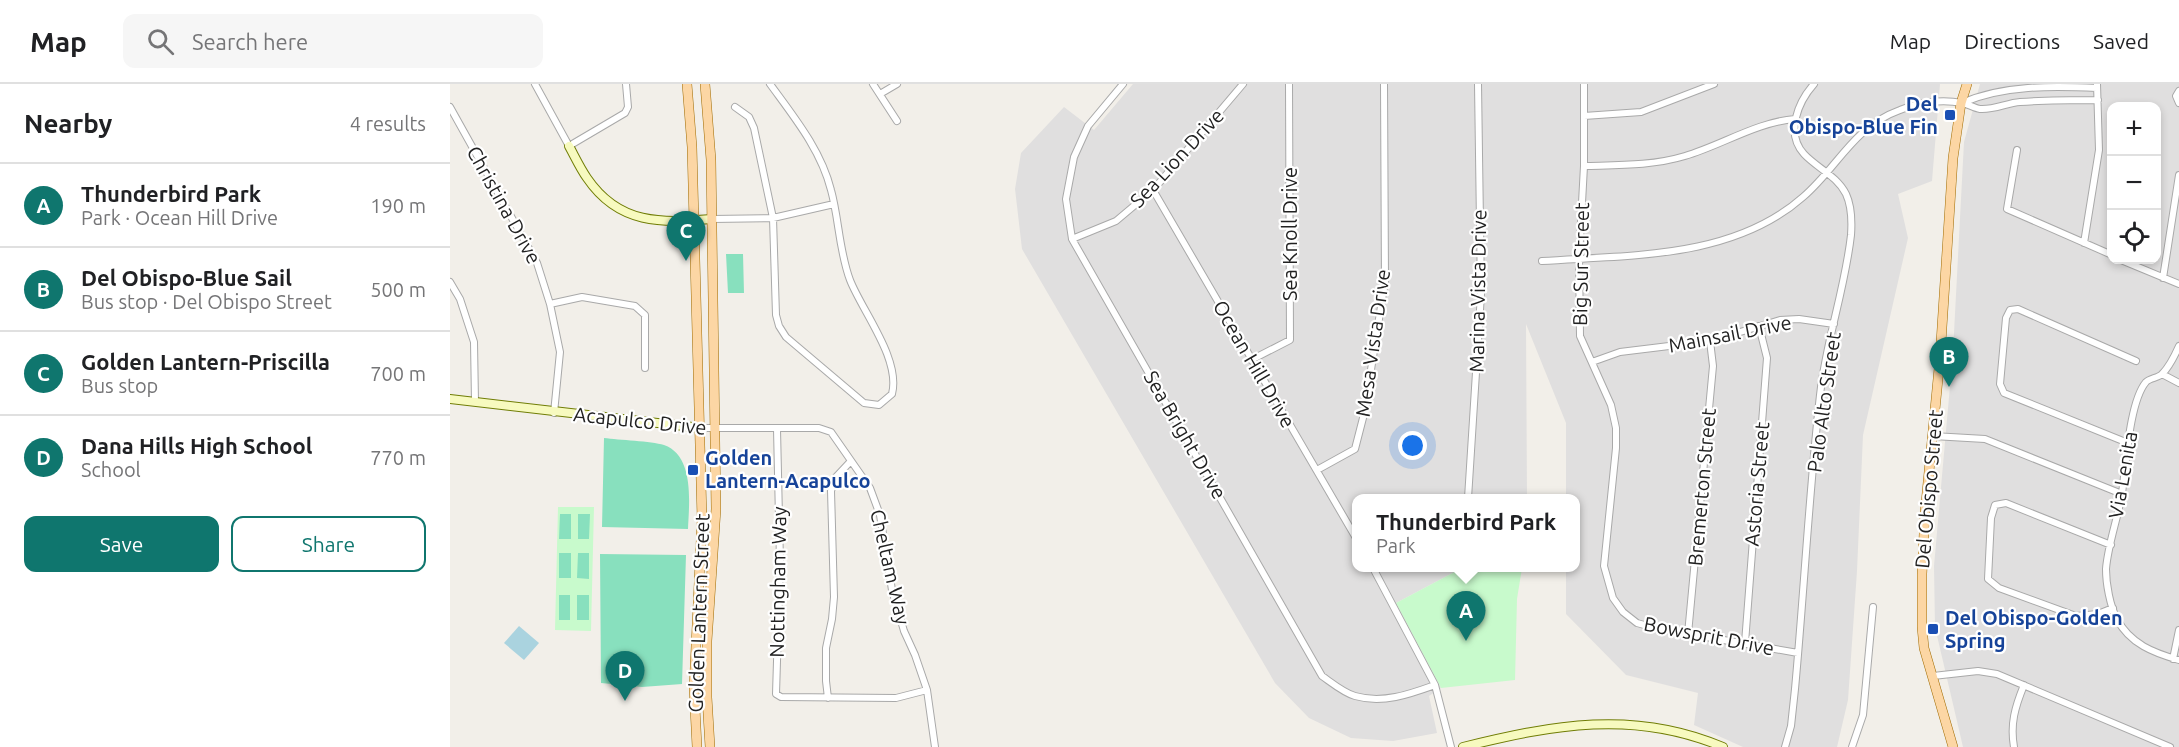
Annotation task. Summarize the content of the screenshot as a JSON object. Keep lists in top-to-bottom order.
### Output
{
  "streets": {
    "main road": ["Del Obispo Street", "Golden Lantern Street"],
    "street": [
      "Sea Lion Drive",
      "Christina Drive",
      "Sea Knoll Drive",
      "Big Sur Street",
      "Marina Vista Drive",
      "Mainsail Drive",
      "Mesa Vista Drive",
      "Ocean Hill Drive",
      "Palo Alto Street",
      "Acapulco Drive",
      "Sea Bright Drive",
      "Via Lenita",
      "Astoria Street",
      "Bremerton Street",
      "Cheltam Way",
      "Nottingham Way",
      "Bowsprit Drive"
    ]
  },
  "crossings": [
    ["Sea Lion Drive", "Ocean Hill Drive"],
    ["Sea Lion Drive", "Sea Bright Drive"],
    ["Christina Drive", "Acapulco Drive"],
    ["Sea Knoll Drive", "Ocean Hill Drive"],
    ["Big Sur Street", "Mainsail Drive"],
    ["Big Sur Street", "Bowsprit Drive"],
    ["Mainsail Drive", "Palo Alto Street"],
    ["Mainsail Drive", "Astoria Street"],
    ["Mainsail Drive", "Bremerton Street"],
    ["Mesa Vista Drive", "Ocean Hill Drive"],
    ["Palo Alto Street", "Bowsprit Drive"],
    ["Acapulco Drive", "Cheltam Way"],
    ["Acapulco Drive", "Nottingham Way"],
    ["Acapulco Drive", "Golden Lantern Street"],
    ["Astoria Street", "Bowsprit Drive"],
    ["Bremerton Street", "Bowsprit Drive"]
  ],
  "places": {
    "transit": ["Del Obispo-Blue Fin", "Golden Lantern-Acapulco", "Del Obispo-Golden Spring"]
  },
  "page": {
    "header": "Map",
    "search": "Search here",
    "nav": ["Map", "Directions", "Saved"],
    "heading": ["Nearby", "4 results"],
    "map_buttons": ["+", "−"],
    "list": [
      {
        "mark": "A",
        "name": "Thunderbird Park",
        "note": "Park · Ocean Hill Drive",
        "value": "190 m"
      },
      {
        "mark": "B",
        "name": "Del Obispo-Blue Sail",
        "note": "Bus stop · Del Obispo Street",
        "value": "500 m"
      },
      {
        "mark": "C",
        "name": "Golden Lantern-Priscilla",
        "note": "Bus stop",
        "value": "700 m"
      },
      {
        "mark": "D",
        "name": "Dana Hills High School",
        "note": "School",
        "value": "770 m"
      }
    ],
    "pins": [
      "C",
      "B",
      "A",
      "D"
    ],
    "popup": ["Thunderbird Park", "Park"],
    "buttons": ["Save", "Share"]
  }
}
